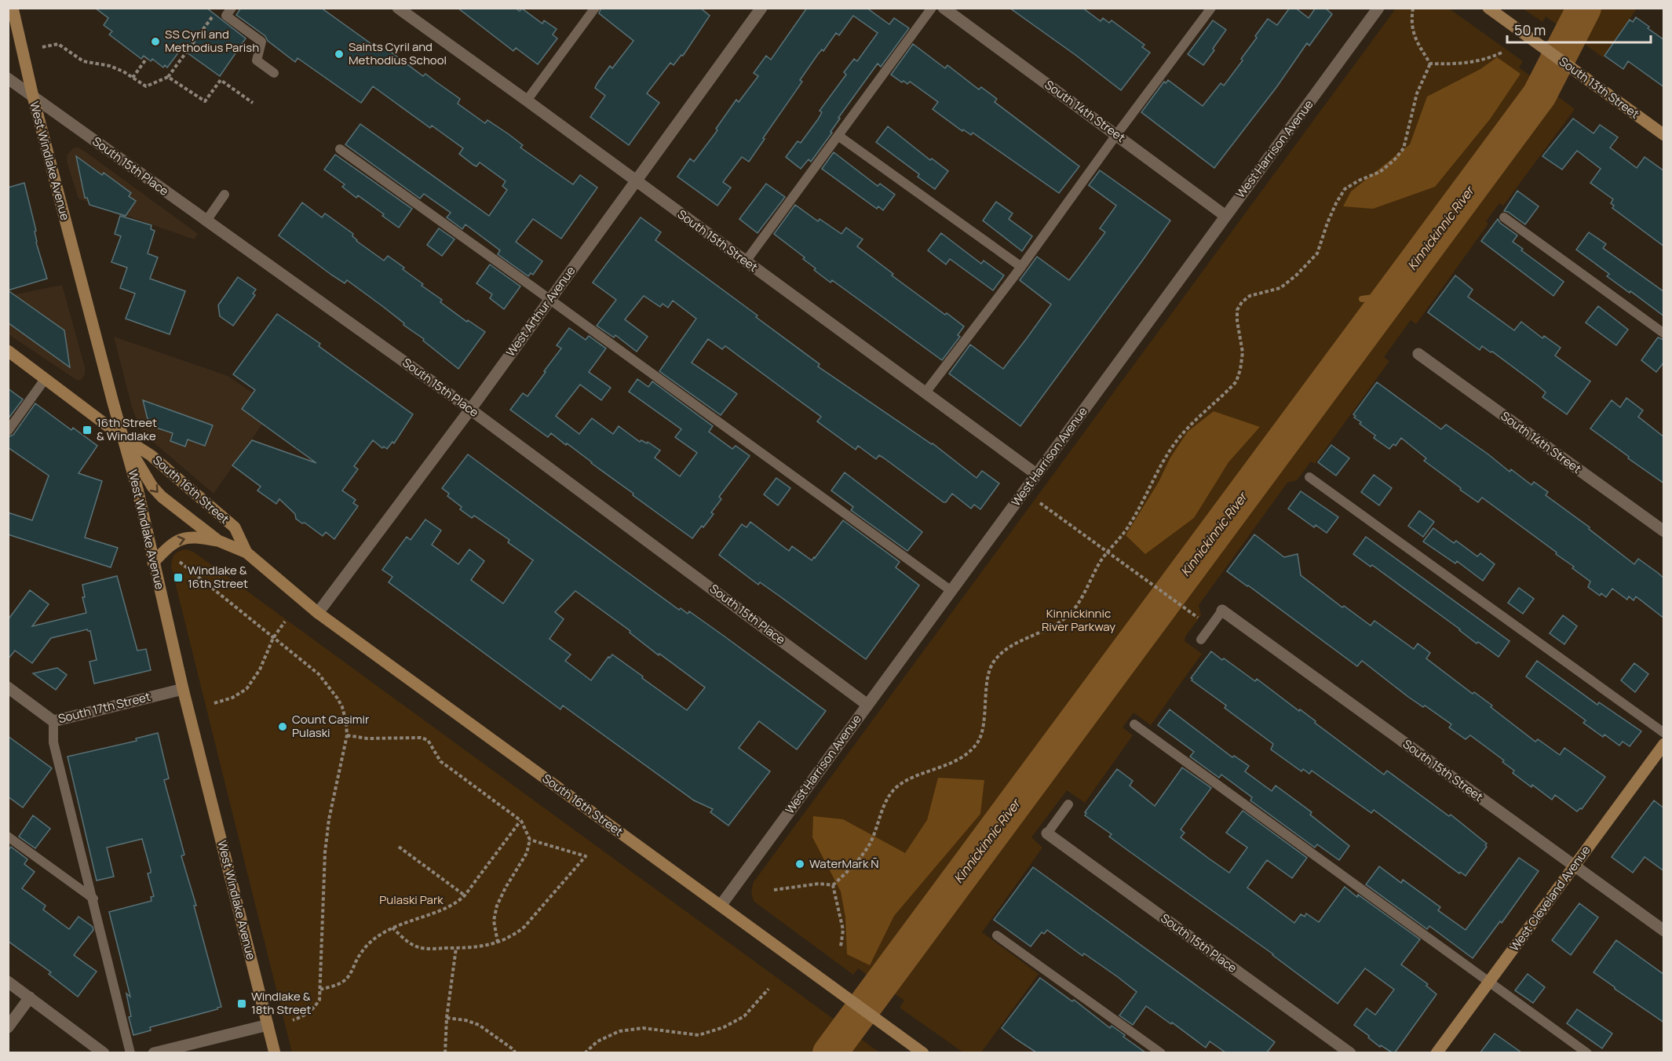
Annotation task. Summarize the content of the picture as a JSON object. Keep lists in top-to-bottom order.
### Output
{
  "streets": {
    "street": [
      "South 13th Street",
      "South 14th Street",
      "West Harrison Avenue",
      "West Windlake Avenue",
      "South 15th Place",
      "South 15th Street",
      "West Arthur Avenue",
      "South 16th Street",
      "South 17th Street",
      "West Cleveland Avenue"
    ]
  },
  "crossings": [
    ["South 14th Street", "West Harrison Avenue"],
    ["West Harrison Avenue", "South 15th Place"],
    ["West Harrison Avenue", "South 15th Street"],
    ["West Harrison Avenue", "South 16th Street"],
    ["West Windlake Avenue", "South 15th Place"],
    ["West Windlake Avenue", "South 16th Street"],
    ["West Windlake Avenue", "South 17th Street"],
    ["South 15th Place", "West Arthur Avenue"],
    ["South 15th Street", "West Arthur Avenue"],
    ["South 15th Street", "West Cleveland Avenue"],
    ["West Arthur Avenue", "South 16th Street"]
  ],
  "water": ["Kinnickinnic River"],
  "parks": ["Kinnickinnic River Parkway", "Pulaski Park"],
  "places": {
    "other": [
      "SS Cyril and Methodius Parish",
      "Saints Cyril and Methodius School",
      "Count Casimir Pulaski",
      "WaterMark Ñ"
    ],
    "transit": ["16th Street & Windlake", "Windlake & 16th Street", "Windlake & 18th Street"]
  },
  "scale_bar": "50 m"
}
